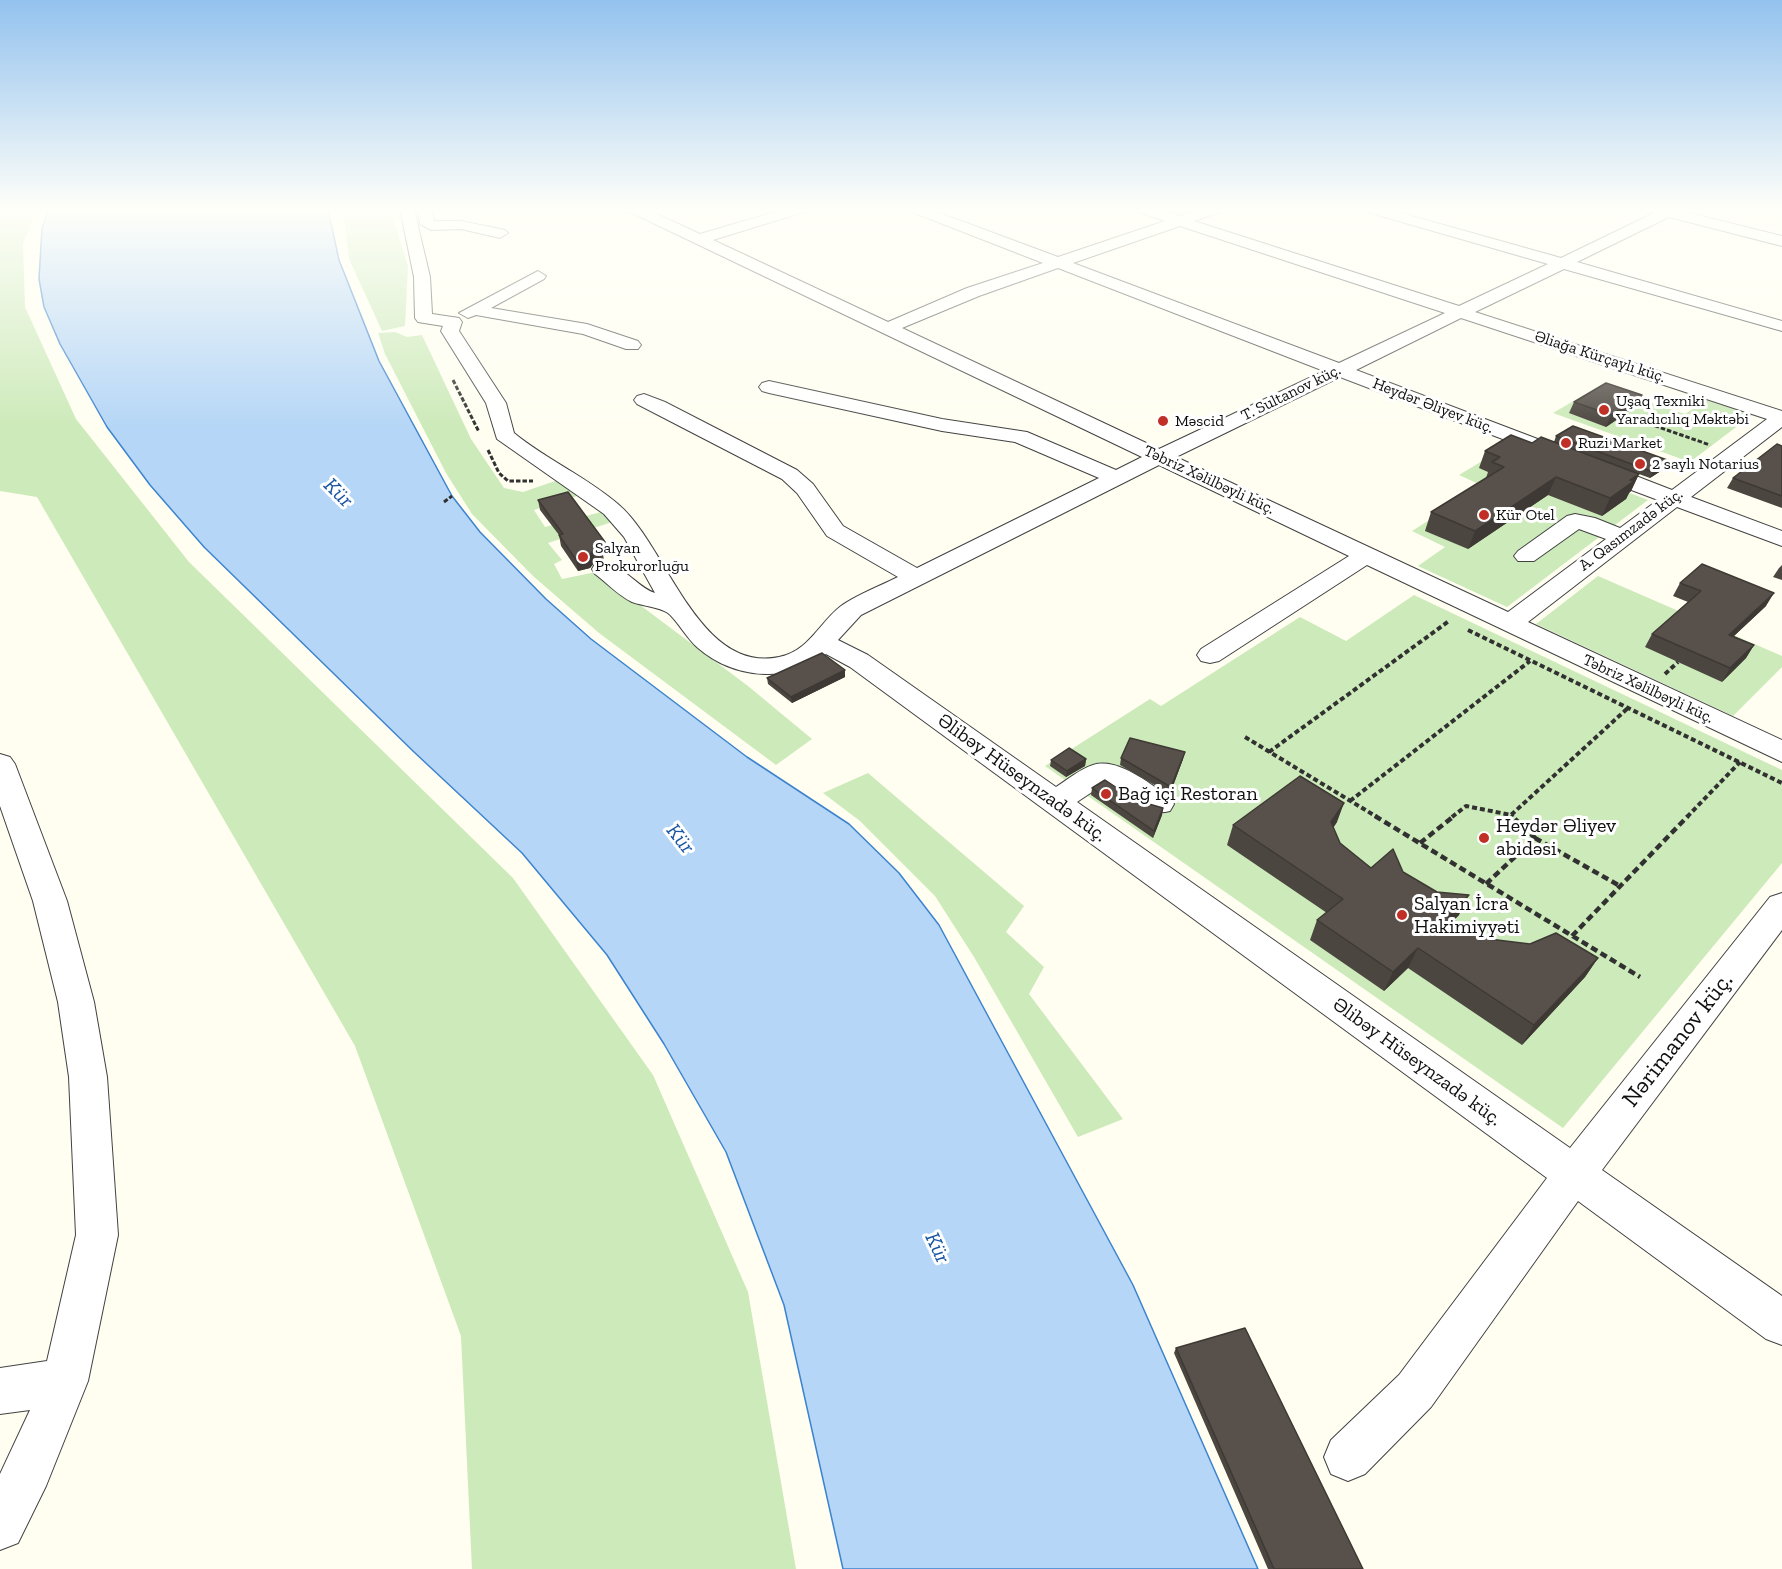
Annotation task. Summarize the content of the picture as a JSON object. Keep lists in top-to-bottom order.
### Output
{
  "streets": {
    "street": [
      "Əliağa Kürçaylı küç.",
      "T. Sultanov küç.",
      "Heydər Əliyev küç.",
      "Təbriz Xəlilbəyli küç.",
      "A. Qasımzadə küç.",
      "Əlibəy Hüseynzadə küç.",
      "Nərimanov küç."
    ]
  },
  "crossings": [
    ["Əliağa Kürçaylı küç.", "T. Sultanov küç."],
    ["Əliağa Kürçaylı küç.", "A. Qasımzadə küç."],
    ["T. Sultanov küç.", "Heydər Əliyev küç."],
    ["T. Sultanov küç.", "Təbriz Xəlilbəyli küç."],
    ["T. Sultanov küç.", "Əlibəy Hüseynzadə küç."],
    ["Heydər Əliyev küç.", "A. Qasımzadə küç."],
    ["Təbriz Xəlilbəyli küç.", "A. Qasımzadə küç."],
    ["Əlibəy Hüseynzadə küç.", "Nərimanov küç."]
  ],
  "water": ["Kür"],
  "places": [
    "Uşaq Texniki Yaradıcılıq Məktəbi",
    "Məscid",
    "Ruzi Market",
    "2 saylı Notarius",
    "Kür Otel",
    "Salyan Prokurorluğu",
    "Bağ içi Restoran",
    "Heydər Əliyev abidəsi",
    "Salyan İcra Hakimiyyəti"
  ]
}
